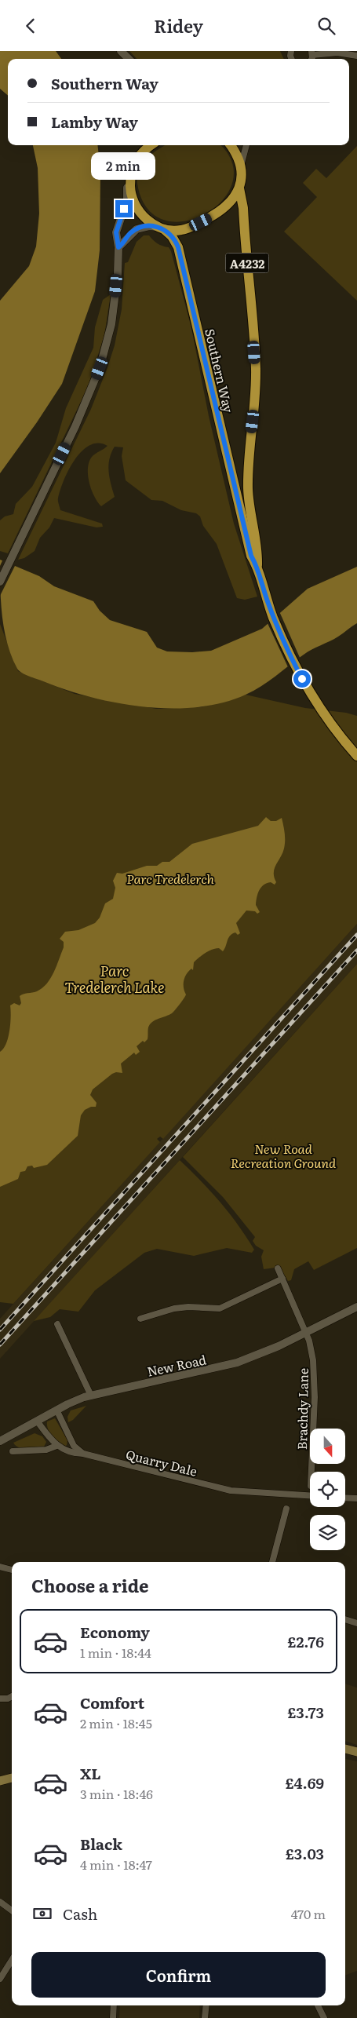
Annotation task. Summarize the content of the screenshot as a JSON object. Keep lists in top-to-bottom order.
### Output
{
  "streets": {
    "main road": ["A4232", "Southern Way"],
    "street": ["New Road", "Brachdy Lane", "Quarry Dale"]
  },
  "crossings": [
    ["New Road", "Brachdy Lane"]
  ],
  "water": ["Parc Tredelerch Lake"],
  "parks": ["Parc Tredelerch", "New Road Recreation Ground"],
  "north": "bottom",
  "page": {
    "header": "Ridey",
    "banner": ["Southern Way", "Lamby Way"],
    "bubble": "2 min",
    "heading": "Choose a ride",
    "list": [
      {
        "name": "Economy",
        "note": "1 min · 18:44",
        "value": "£2.76"
      },
      {
        "name": "Comfort",
        "note": "2 min · 18:45",
        "value": "£3.73"
      },
      {
        "name": "XL",
        "note": "3 min · 18:46",
        "value": "£4.69"
      },
      {
        "name": "Black",
        "note": "4 min · 18:47",
        "value": "£3.03"
      }
    ],
    "pay": ["Cash", "470 m"],
    "buttons": "Confirm"
  }
}
